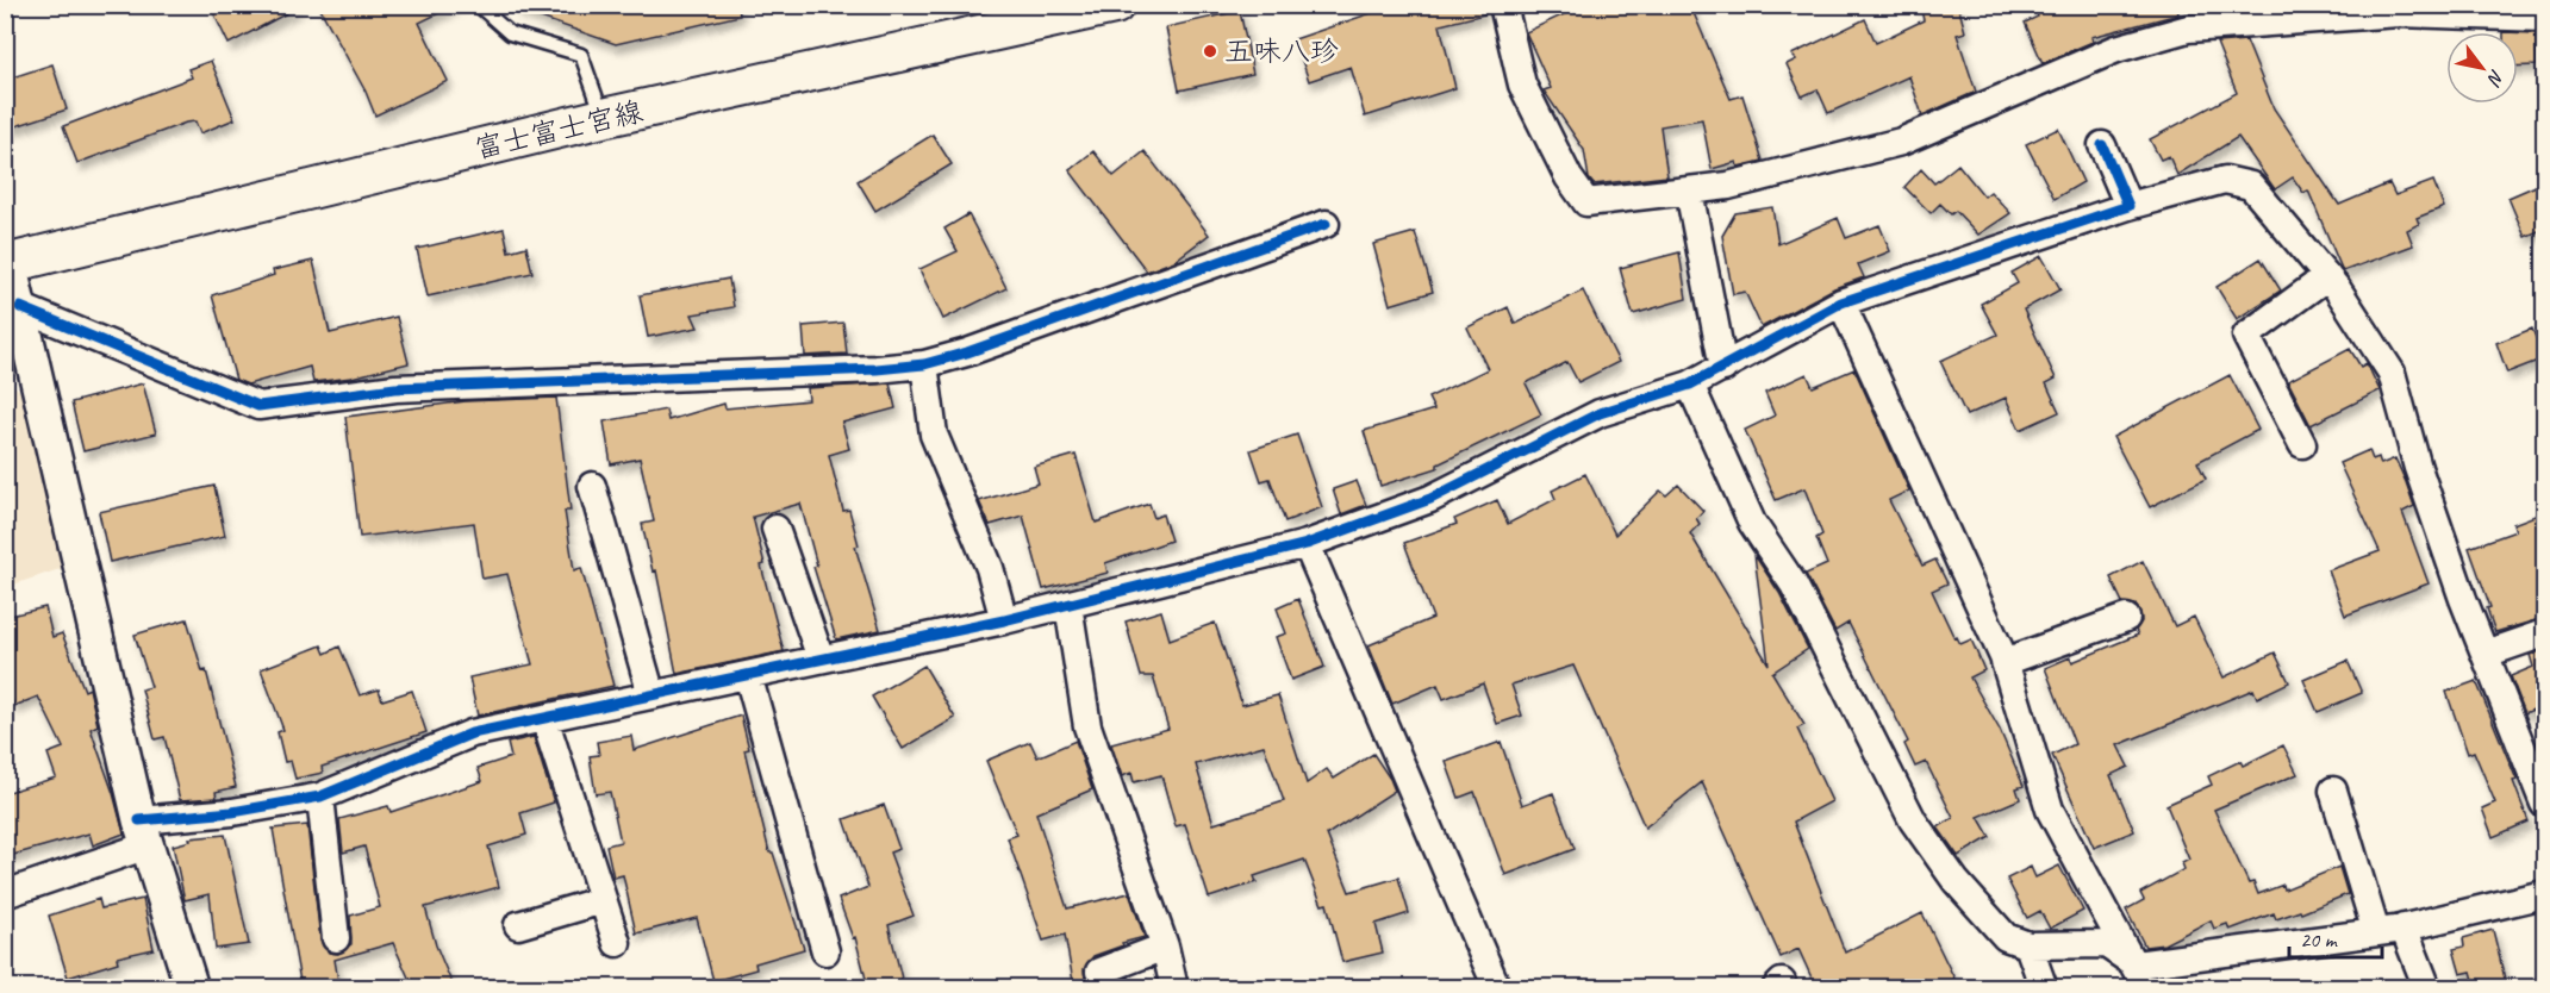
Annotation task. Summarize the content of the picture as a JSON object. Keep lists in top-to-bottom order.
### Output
{
  "streets": {
    "main road": ["富士富士宮線"]
  },
  "places": ["五味八珍"],
  "scale_bar": "20 m",
  "north": "bottom right"
}
